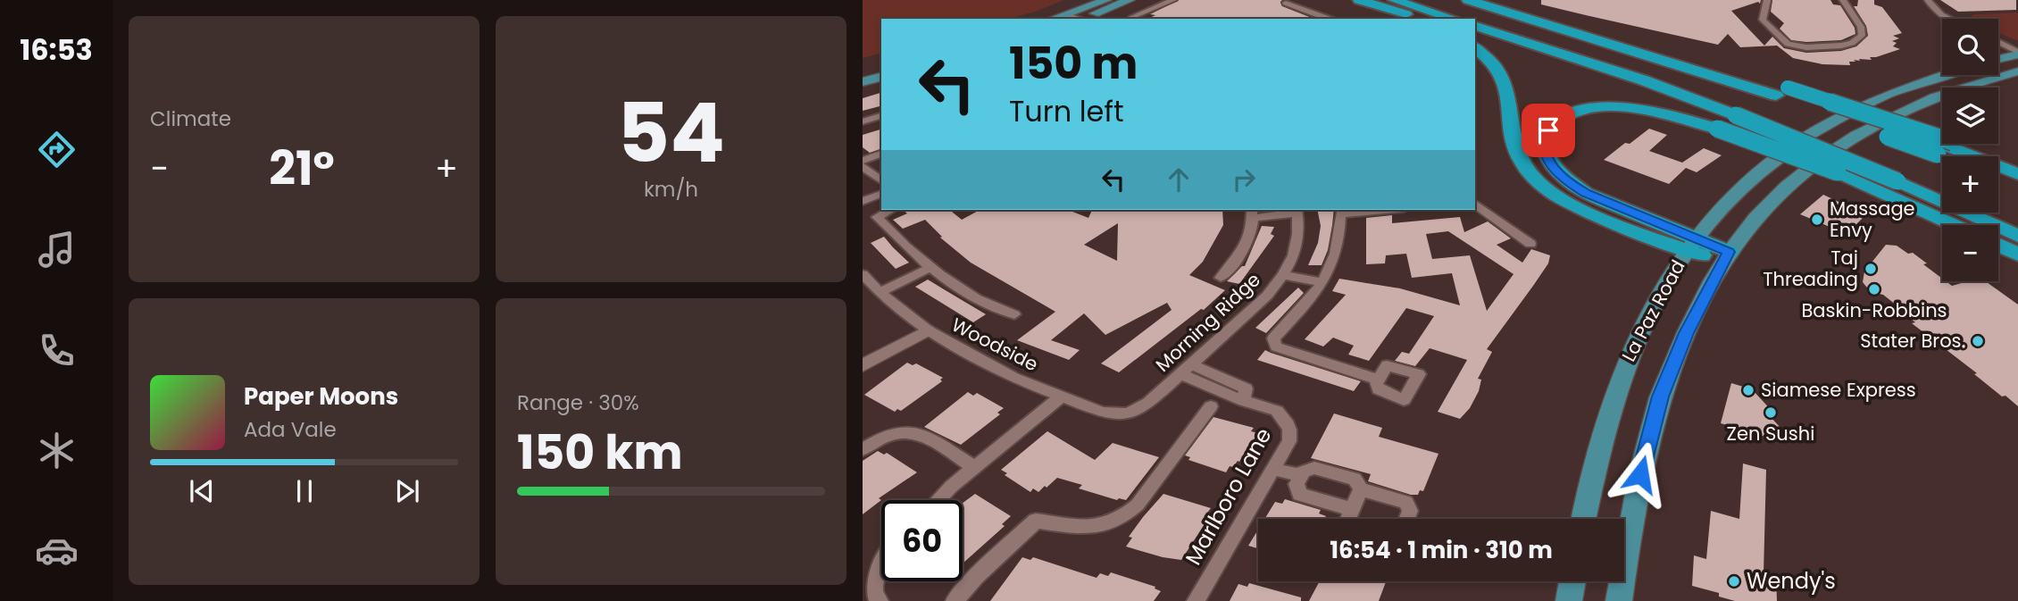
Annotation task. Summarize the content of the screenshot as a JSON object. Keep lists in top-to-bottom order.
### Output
{
  "streets": {
    "main road": ["La Paz Road"],
    "street": ["Morning Ridge", "Woodside", "Marlboro Lane"]
  },
  "crossings": [
    ["Morning Ridge", "Woodside"],
    ["Morning Ridge", "Marlboro Lane"]
  ],
  "places": [
    "Massage Envy",
    "Taj Threading",
    "Baskin-Robbins",
    "Stater Bros.",
    "Siamese Express",
    "Zen Sushi",
    "Wendy's"
  ],
  "page": {
    "tabs": "16:53",
    "tile": [
      "Climate",
      ["54", "km/h"],
      ["Range · 30%", "150 km"]
    ],
    "map_buttons": ["+", "−"],
    "turn": ["150 m", "Turn left"],
    "heat": ["−", "21°", "+"],
    "song": ["Paper Moons", "Ada Vale"],
    "limit": "60",
    "trip": "16:54 · 1 min · 310 m"
  }
}
